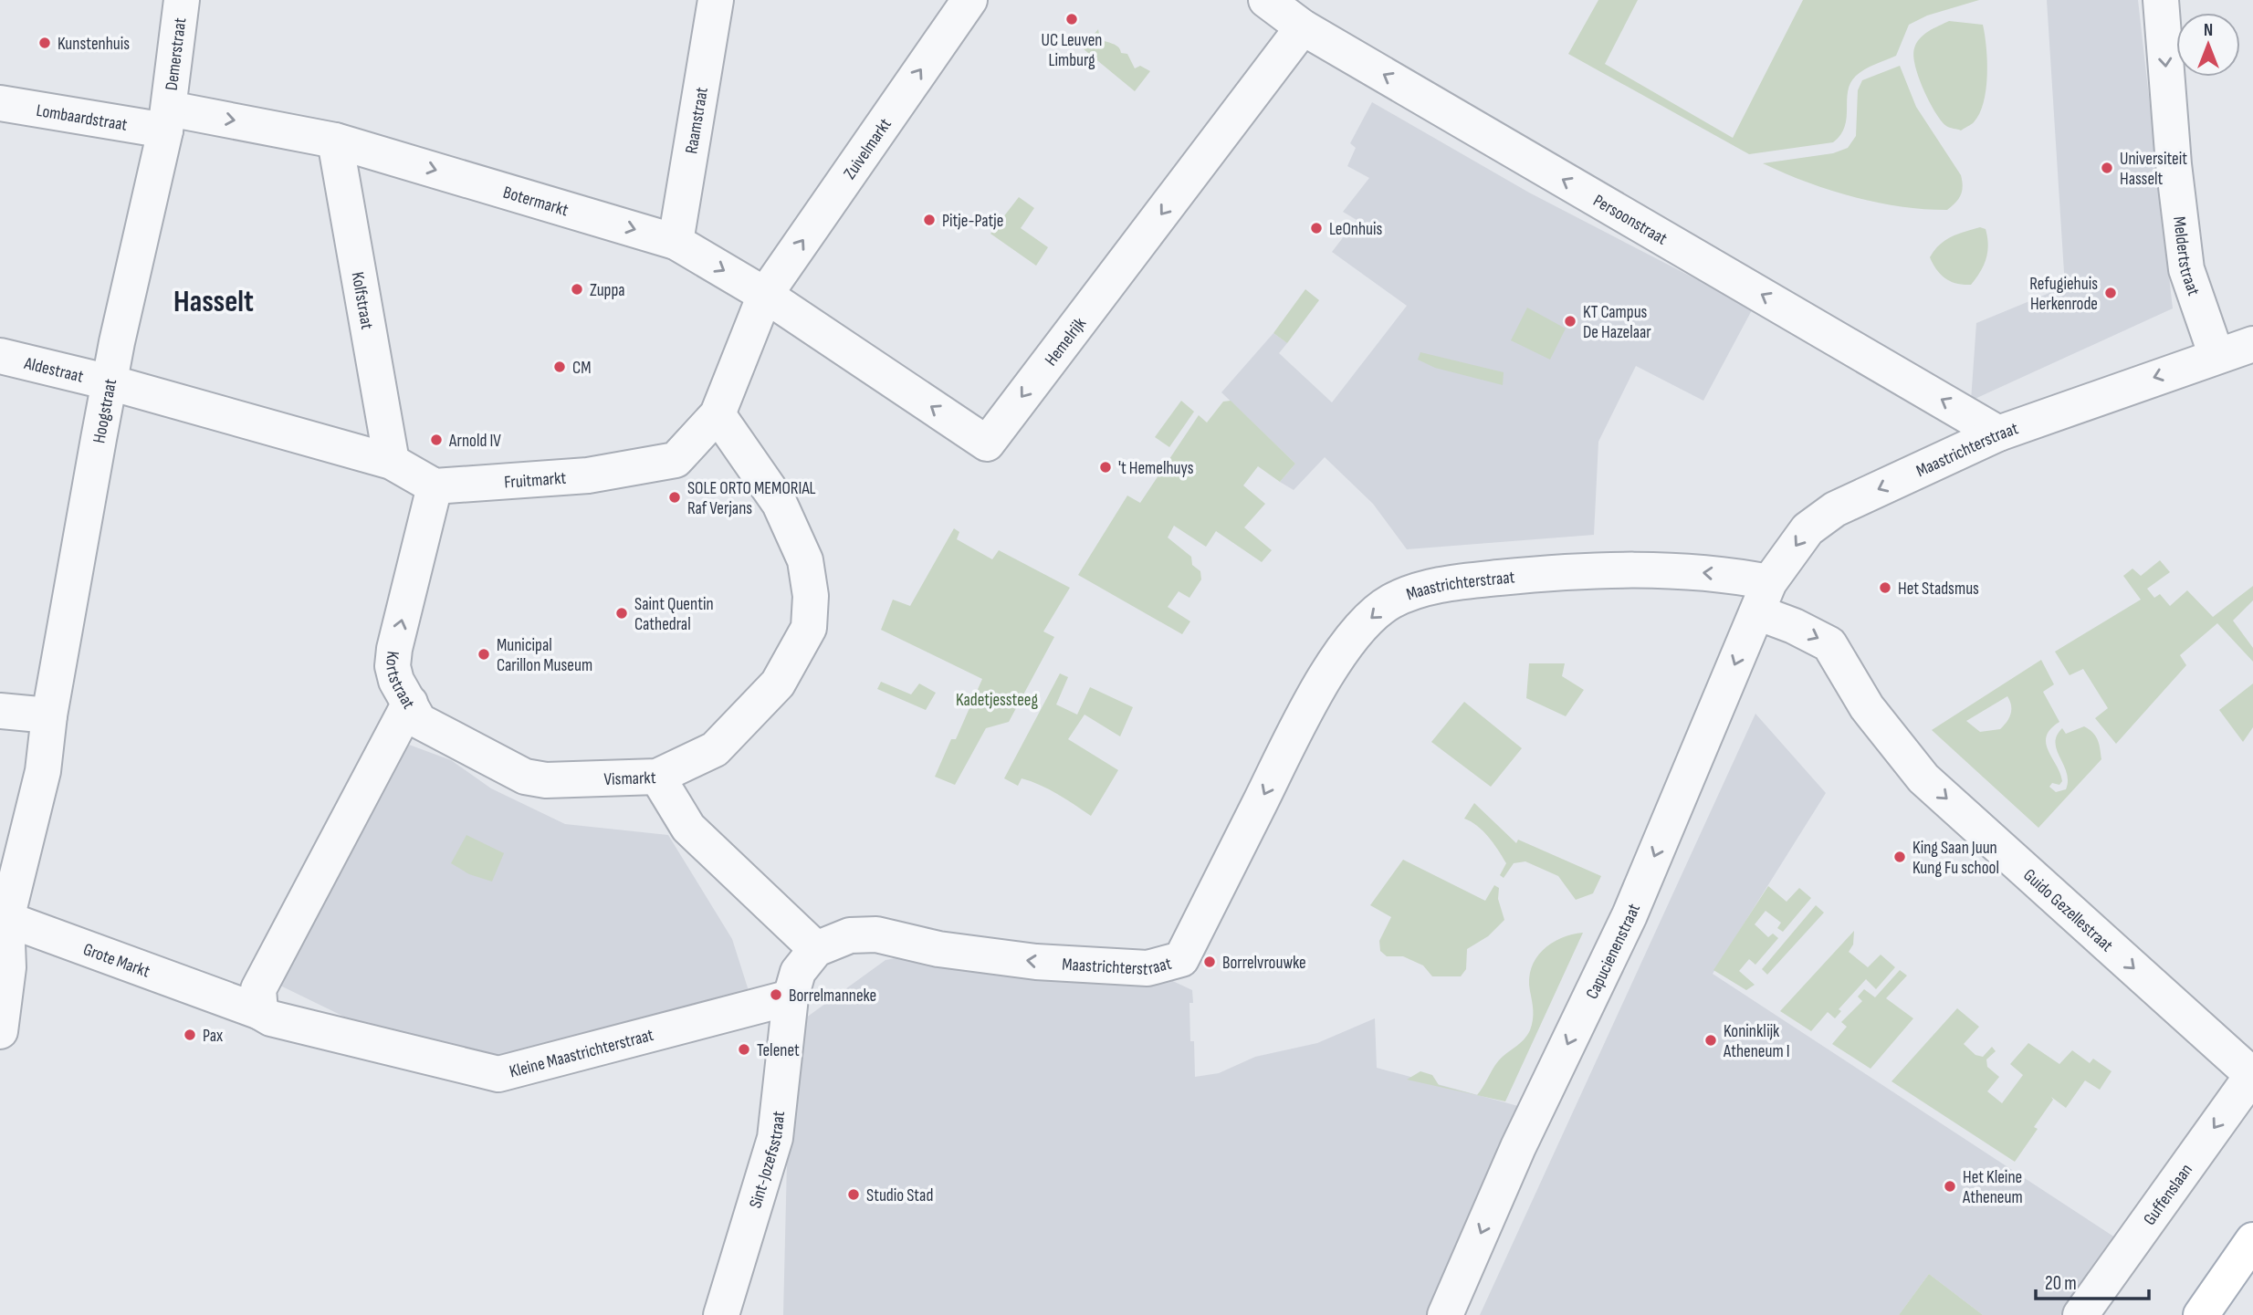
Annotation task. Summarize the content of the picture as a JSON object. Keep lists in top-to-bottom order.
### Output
{
  "streets": {
    "street": [
      "Demerstraat",
      "Lombaardstraat",
      "Raamstraat",
      "Zuivelmarkt",
      "Botermarkt",
      "Persoonstraat",
      "Meldertstraat",
      "Kolfstraat",
      "Hemelrijk",
      "Aldestraat",
      "Hoogstraat",
      "Maastrichterstraat",
      "Fruitmarkt",
      "Kortstraat",
      "Vismarkt",
      "Guido Gezellestraat",
      "Capucienenstraat",
      "Grote Markt",
      "Kleine Maastrichterstraat",
      "Sint-Jozefsstraat",
      "Guffenslaan"
    ]
  },
  "crossings": [
    ["Demerstraat", "Lombaardstraat"],
    ["Demerstraat", "Botermarkt"],
    ["Demerstraat", "Hoogstraat"],
    ["Lombaardstraat", "Botermarkt"],
    ["Lombaardstraat", "Hoogstraat"],
    ["Raamstraat", "Botermarkt"],
    ["Zuivelmarkt", "Botermarkt"],
    ["Zuivelmarkt", "Hemelrijk"],
    ["Botermarkt", "Kolfstraat"],
    ["Botermarkt", "Hemelrijk"],
    ["Botermarkt", "Hoogstraat"],
    ["Persoonstraat", "Hemelrijk"],
    ["Persoonstraat", "Maastrichterstraat"],
    ["Meldertstraat", "Maastrichterstraat"],
    ["Aldestraat", "Hoogstraat"],
    ["Maastrichterstraat", "Guido Gezellestraat"],
    ["Maastrichterstraat", "Capucienenstraat"],
    ["Fruitmarkt", "Kortstraat"],
    ["Fruitmarkt", "Vismarkt"],
    ["Kortstraat", "Vismarkt"],
    ["Kortstraat", "Grote Markt"],
    ["Kortstraat", "Kleine Maastrichterstraat"],
    ["Guido Gezellestraat", "Capucienenstraat"],
    ["Guido Gezellestraat", "Guffenslaan"],
    ["Grote Markt", "Kleine Maastrichterstraat"],
    ["Kleine Maastrichterstraat", "Sint-Jozefsstraat"]
  ],
  "one_way": [
    "Zuivelmarkt",
    "Persoonstraat",
    "Meldertstraat",
    "Maastrichterstraat",
    "Kortstraat",
    "Guido Gezellestraat",
    "Capucienenstraat",
    "Guffenslaan"
  ],
  "districts": ["Hasselt"],
  "parks": ["Kadetjessteeg"],
  "places": [
    "UC Leuven Limburg",
    "Kunstenhuis",
    "Universiteit Hasselt",
    "Pitje-Patje",
    "LeOnhuis",
    "Zuppa",
    "Refugiehuis Herkenrode",
    "KT Campus De Hazelaar",
    "CM",
    "Arnold IV",
    "'t Hemelhuys",
    "SOLE ORTO MEMORIAL Raf Verjans",
    "Het Stadsmus",
    "Saint Quentin Cathedral",
    "Municipal Carillon Museum",
    "King Saan Juun Kung Fu school",
    "Borrelvrouwke",
    "Borrelmanneke",
    "Pax",
    "Koninklijk Atheneum I",
    "Telenet",
    "Het Kleine Atheneum",
    "Studio Stad"
  ],
  "scale_bar": "20 m",
  "north": "top"
}
